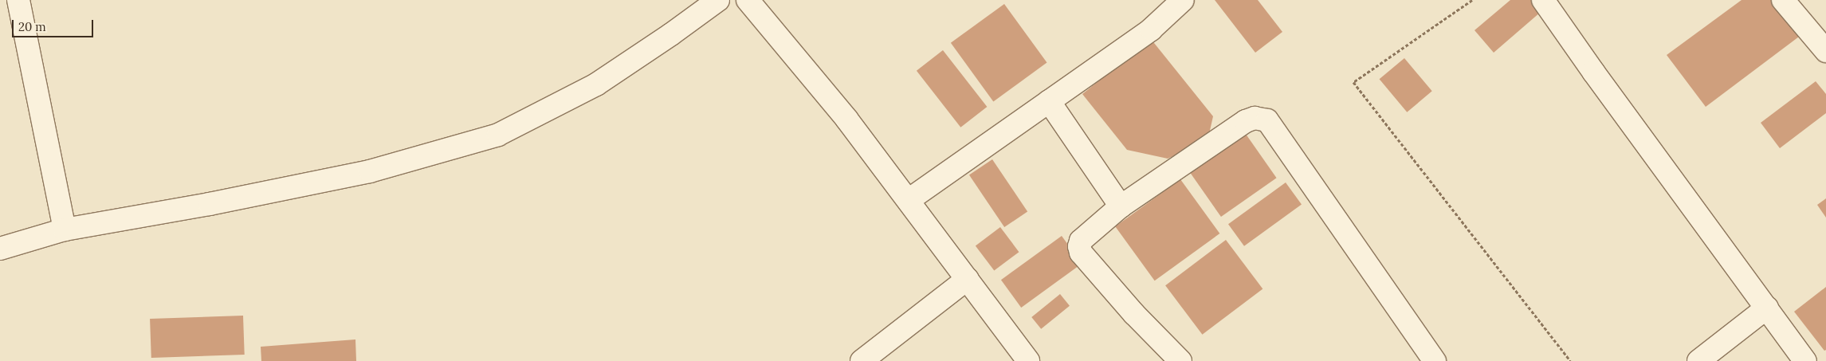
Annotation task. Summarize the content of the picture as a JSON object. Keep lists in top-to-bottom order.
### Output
{
  "scale_bar": "20 m"
}
